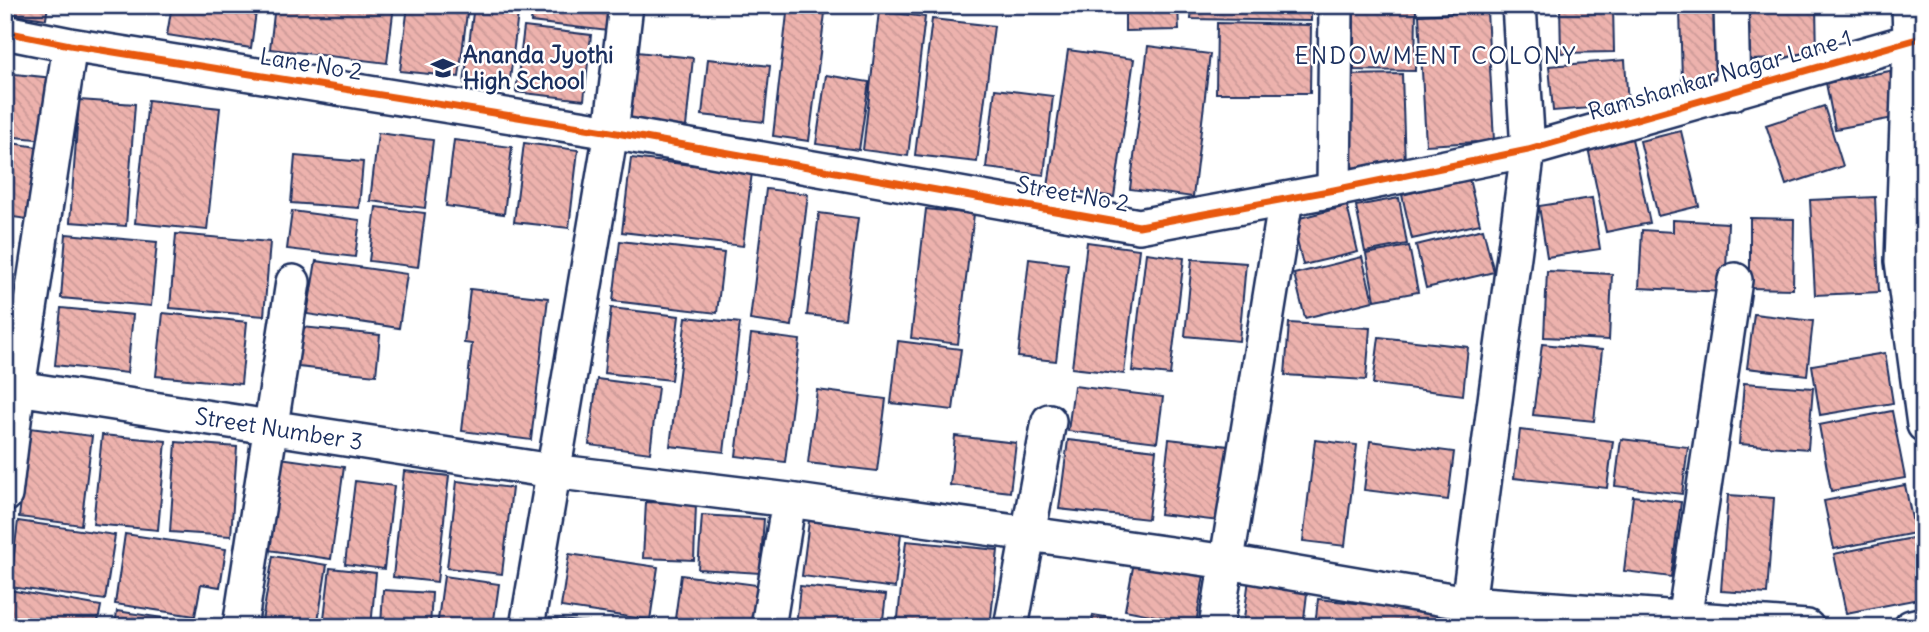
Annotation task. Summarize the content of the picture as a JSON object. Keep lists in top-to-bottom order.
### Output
{
  "streets": {
    "street": [
      "Lane No 2",
      "Ramshankar Nagar Lane 1",
      "Street No 2",
      "Street Number 3"
    ]
  },
  "crossings": [
    ["Lane No 2", "Street No 2"],
    ["Ramshankar Nagar Lane 1", "Street No 2"]
  ],
  "districts": ["ENDOWMENT COLONY"],
  "places": {
    "school or university": ["Ananda Jyothi High School"]
  }
}
